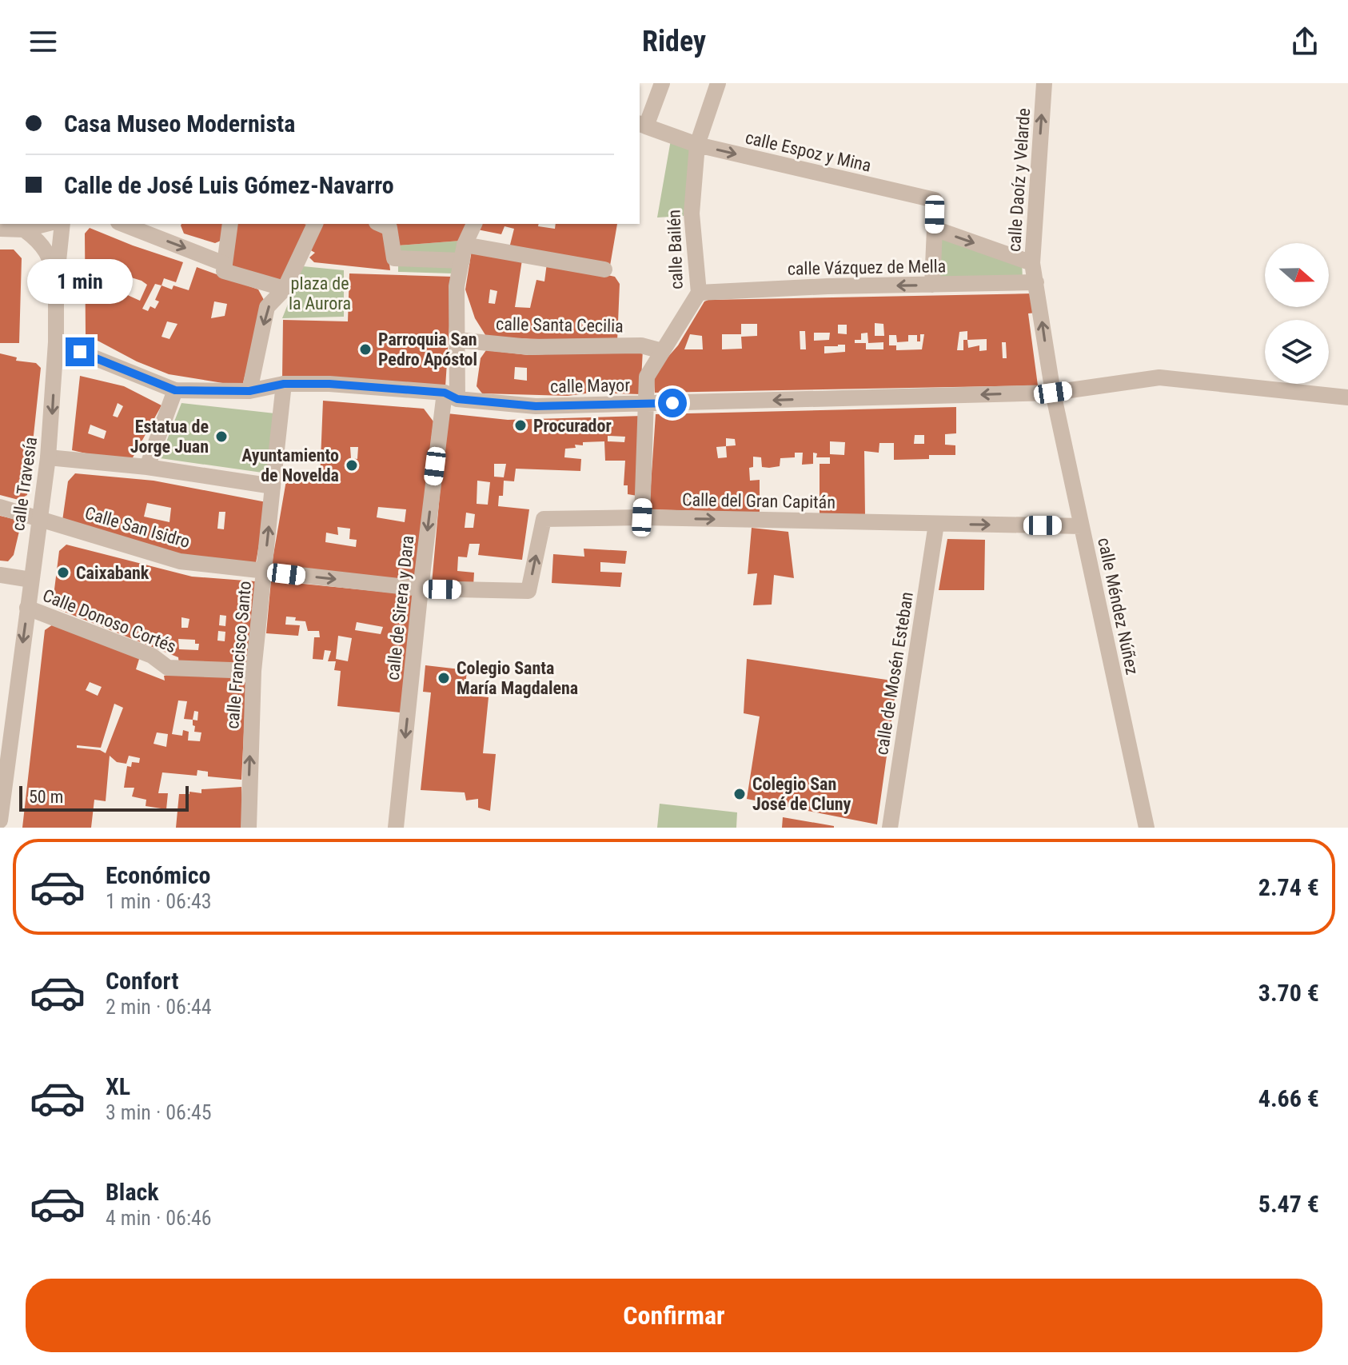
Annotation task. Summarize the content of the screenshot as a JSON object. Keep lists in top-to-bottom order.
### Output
{
  "streets": {
    "street": [
      "calle Espoz y Mina",
      "calle Daoíz y Velarde",
      "calle Bailén",
      "calle Vázquez de Mella",
      "calle Santa Cecilia",
      "calle Mayor",
      "calle Travesía",
      "Calle del Gran Capitán",
      "Calle San Isidro",
      "calle Méndez Núñez",
      "calle de Sirera y Dara",
      "Calle Donoso Cortés",
      "calle Francisco Santo",
      "calle de Mosén Esteban"
    ]
  },
  "crossings": [
    ["calle Espoz y Mina", "calle Bailén"],
    ["calle Espoz y Mina", "calle Vázquez de Mella"],
    ["calle Daoíz y Velarde", "calle Vázquez de Mella"],
    ["calle Daoíz y Velarde", "calle Mayor"],
    ["calle Daoíz y Velarde", "calle Méndez Núñez"],
    ["calle Bailén", "calle Vázquez de Mella"],
    ["calle Bailén", "calle Santa Cecilia"],
    ["calle Bailén", "calle Mayor"],
    ["calle Bailén", "Calle del Gran Capitán"],
    ["calle Santa Cecilia", "calle de Sirera y Dara"],
    ["calle Mayor", "calle Méndez Núñez"],
    ["calle Mayor", "calle de Sirera y Dara"],
    ["calle Mayor", "calle Francisco Santo"],
    ["calle Travesía", "Calle San Isidro"],
    ["calle Travesía", "Calle Donoso Cortés"],
    ["Calle del Gran Capitán", "Calle San Isidro"],
    ["Calle del Gran Capitán", "calle Méndez Núñez"],
    ["Calle del Gran Capitán", "calle de Sirera y Dara"],
    ["Calle del Gran Capitán", "calle Francisco Santo"],
    ["Calle del Gran Capitán", "calle de Mosén Esteban"],
    ["Calle San Isidro", "calle Francisco Santo"],
    ["Calle Donoso Cortés", "calle Francisco Santo"]
  ],
  "one_way": [
    "calle Espoz y Mina",
    "calle Daoíz y Velarde",
    "calle Vázquez de Mella",
    "Calle del Gran Capitán",
    "calle de Sirera y Dara",
    "calle Francisco Santo"
  ],
  "parks": ["plaza de la Aurora"],
  "places": [
    "Parroquia San Pedro Apóstol",
    "Procurador",
    "Estatua de Jorge Juan",
    "Ayuntamiento de Novelda",
    "Caixabank",
    "Colegio Santa María Magdalena",
    "Colegio San José de Cluny"
  ],
  "scale_bar": "50 m",
  "north": "right",
  "page": {
    "header": "Ridey",
    "banner": ["Casa Museo Modernista", "Calle de José Luis Gómez-Navarro"],
    "bubble": "1 min",
    "scale": "50 m",
    "list": [
      {
        "name": "Económico",
        "note": "1 min · 06:43",
        "value": "2.74 €"
      },
      {
        "name": "Confort",
        "note": "2 min · 06:44",
        "value": "3.70 €"
      },
      {
        "name": "XL",
        "note": "3 min · 06:45",
        "value": "4.66 €"
      },
      {
        "name": "Black",
        "note": "4 min · 06:46",
        "value": "5.47 €"
      }
    ],
    "buttons": "Confirmar"
  }
}
